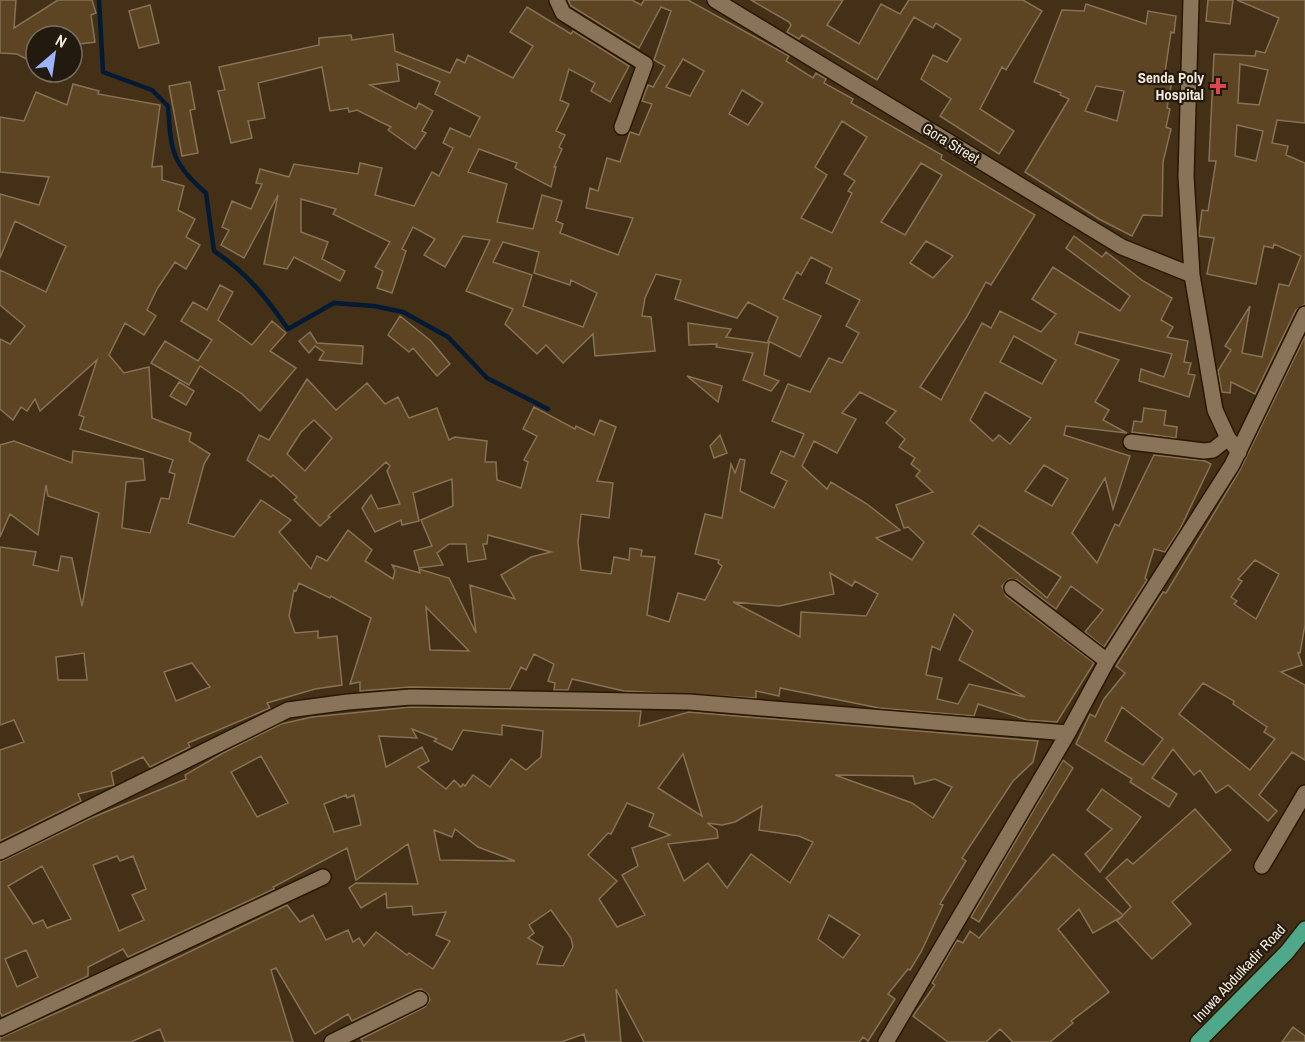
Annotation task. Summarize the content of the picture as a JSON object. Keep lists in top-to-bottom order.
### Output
{
  "streets": {
    "main road": ["Inuwa Abdulkadir Road"],
    "street": ["Gora Street"]
  },
  "places": {
    "health": ["Senda Poly Hospital"]
  },
  "north": "top right"
}
